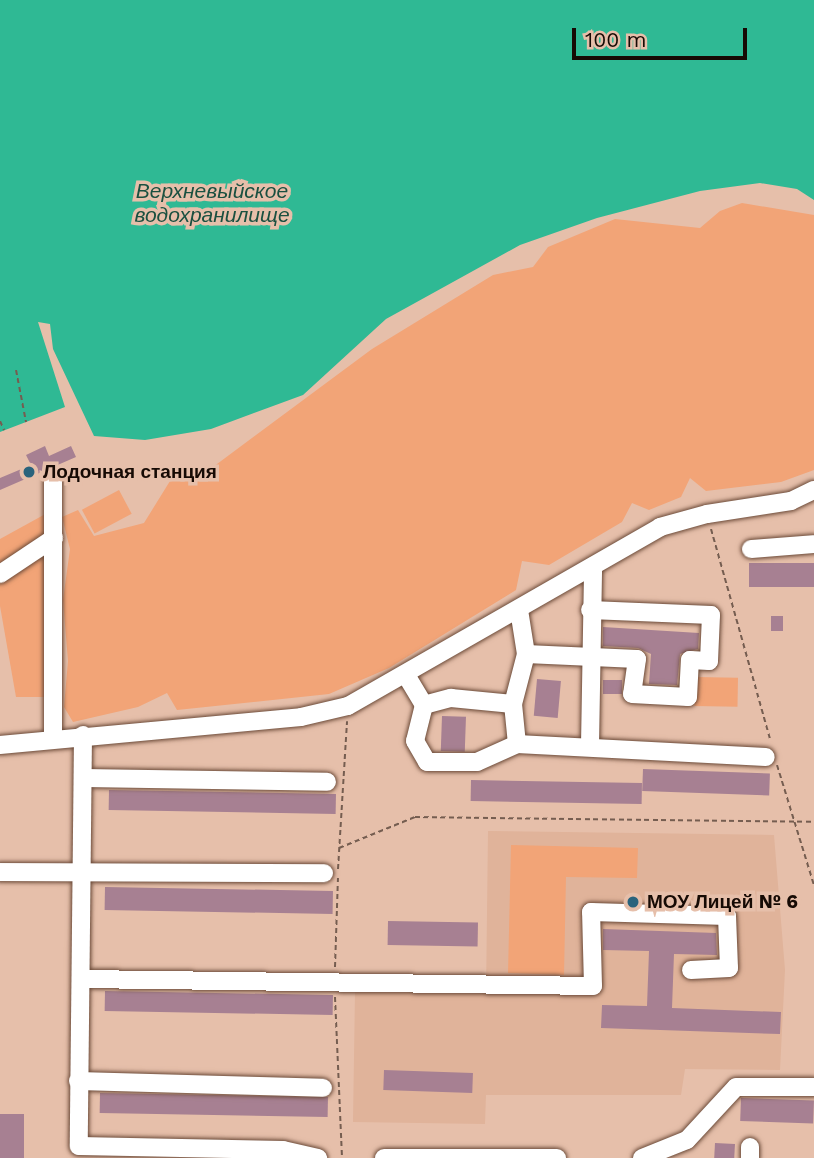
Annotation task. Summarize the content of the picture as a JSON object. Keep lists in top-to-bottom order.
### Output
{
  "water": ["Верхневыйское водохранилище"],
  "places": ["Лодочная станция", "МОУ Лицей № 6"],
  "scale_bar": "100 m"
}
